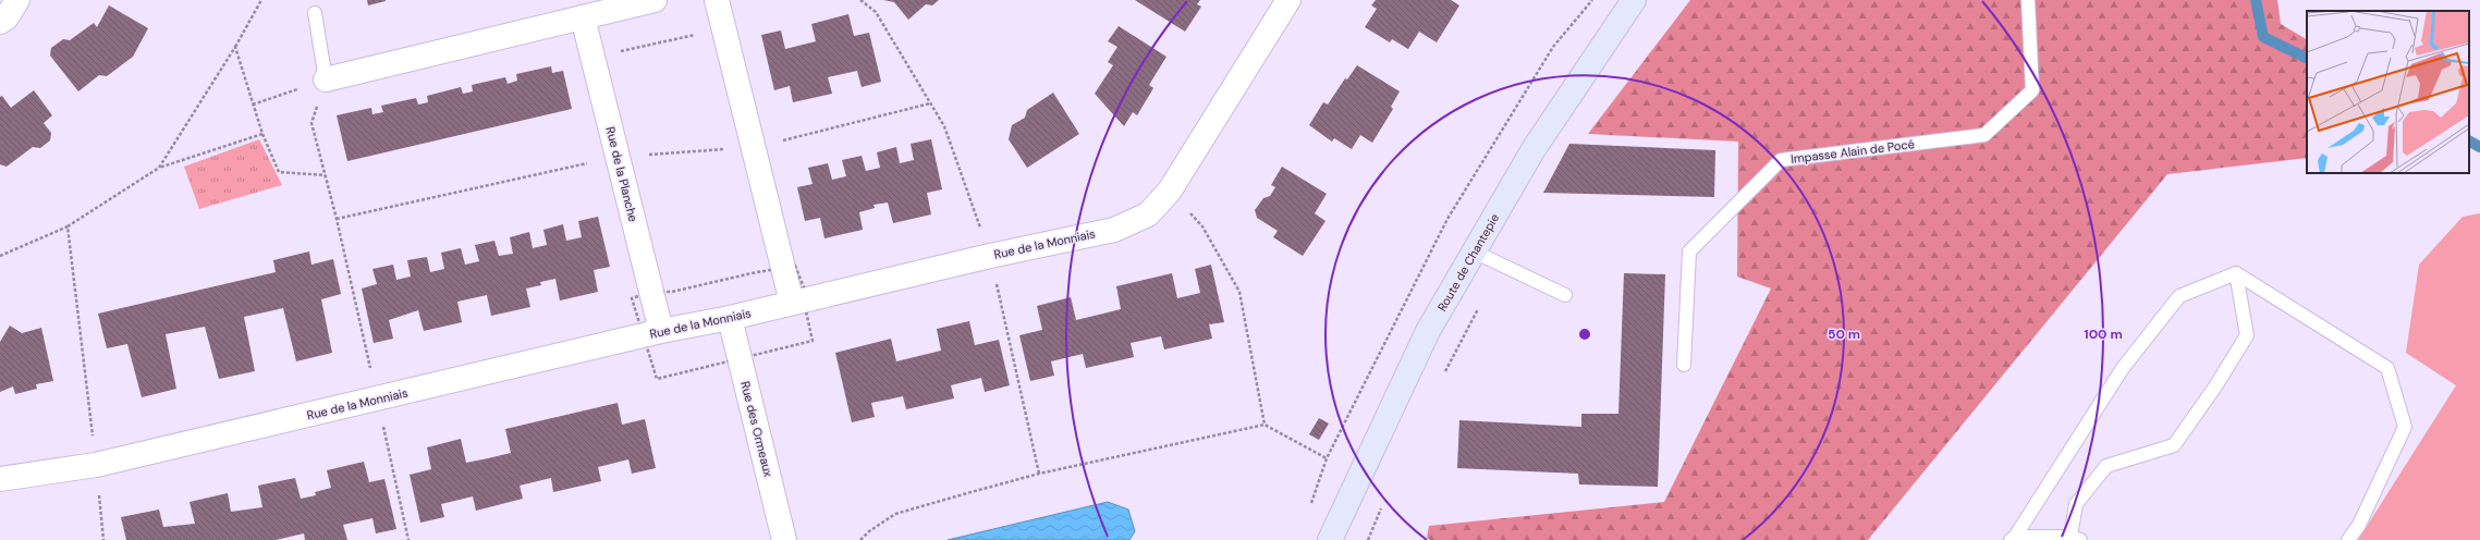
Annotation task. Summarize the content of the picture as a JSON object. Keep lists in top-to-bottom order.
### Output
{
  "streets": {
    "street": [
      "Rue de la Planche",
      "Rue de la Monniais",
      "Route de Chantepie",
      "Rue des Ormeaux"
    ],
    "lane": ["Impasse Alain de Pocé"]
  },
  "crossings": [
    ["Rue de la Planche", "Rue de la Monniais"],
    ["Rue de la Monniais", "Rue des Ormeaux"]
  ],
  "rings": ["50 m", "100 m"]
}
